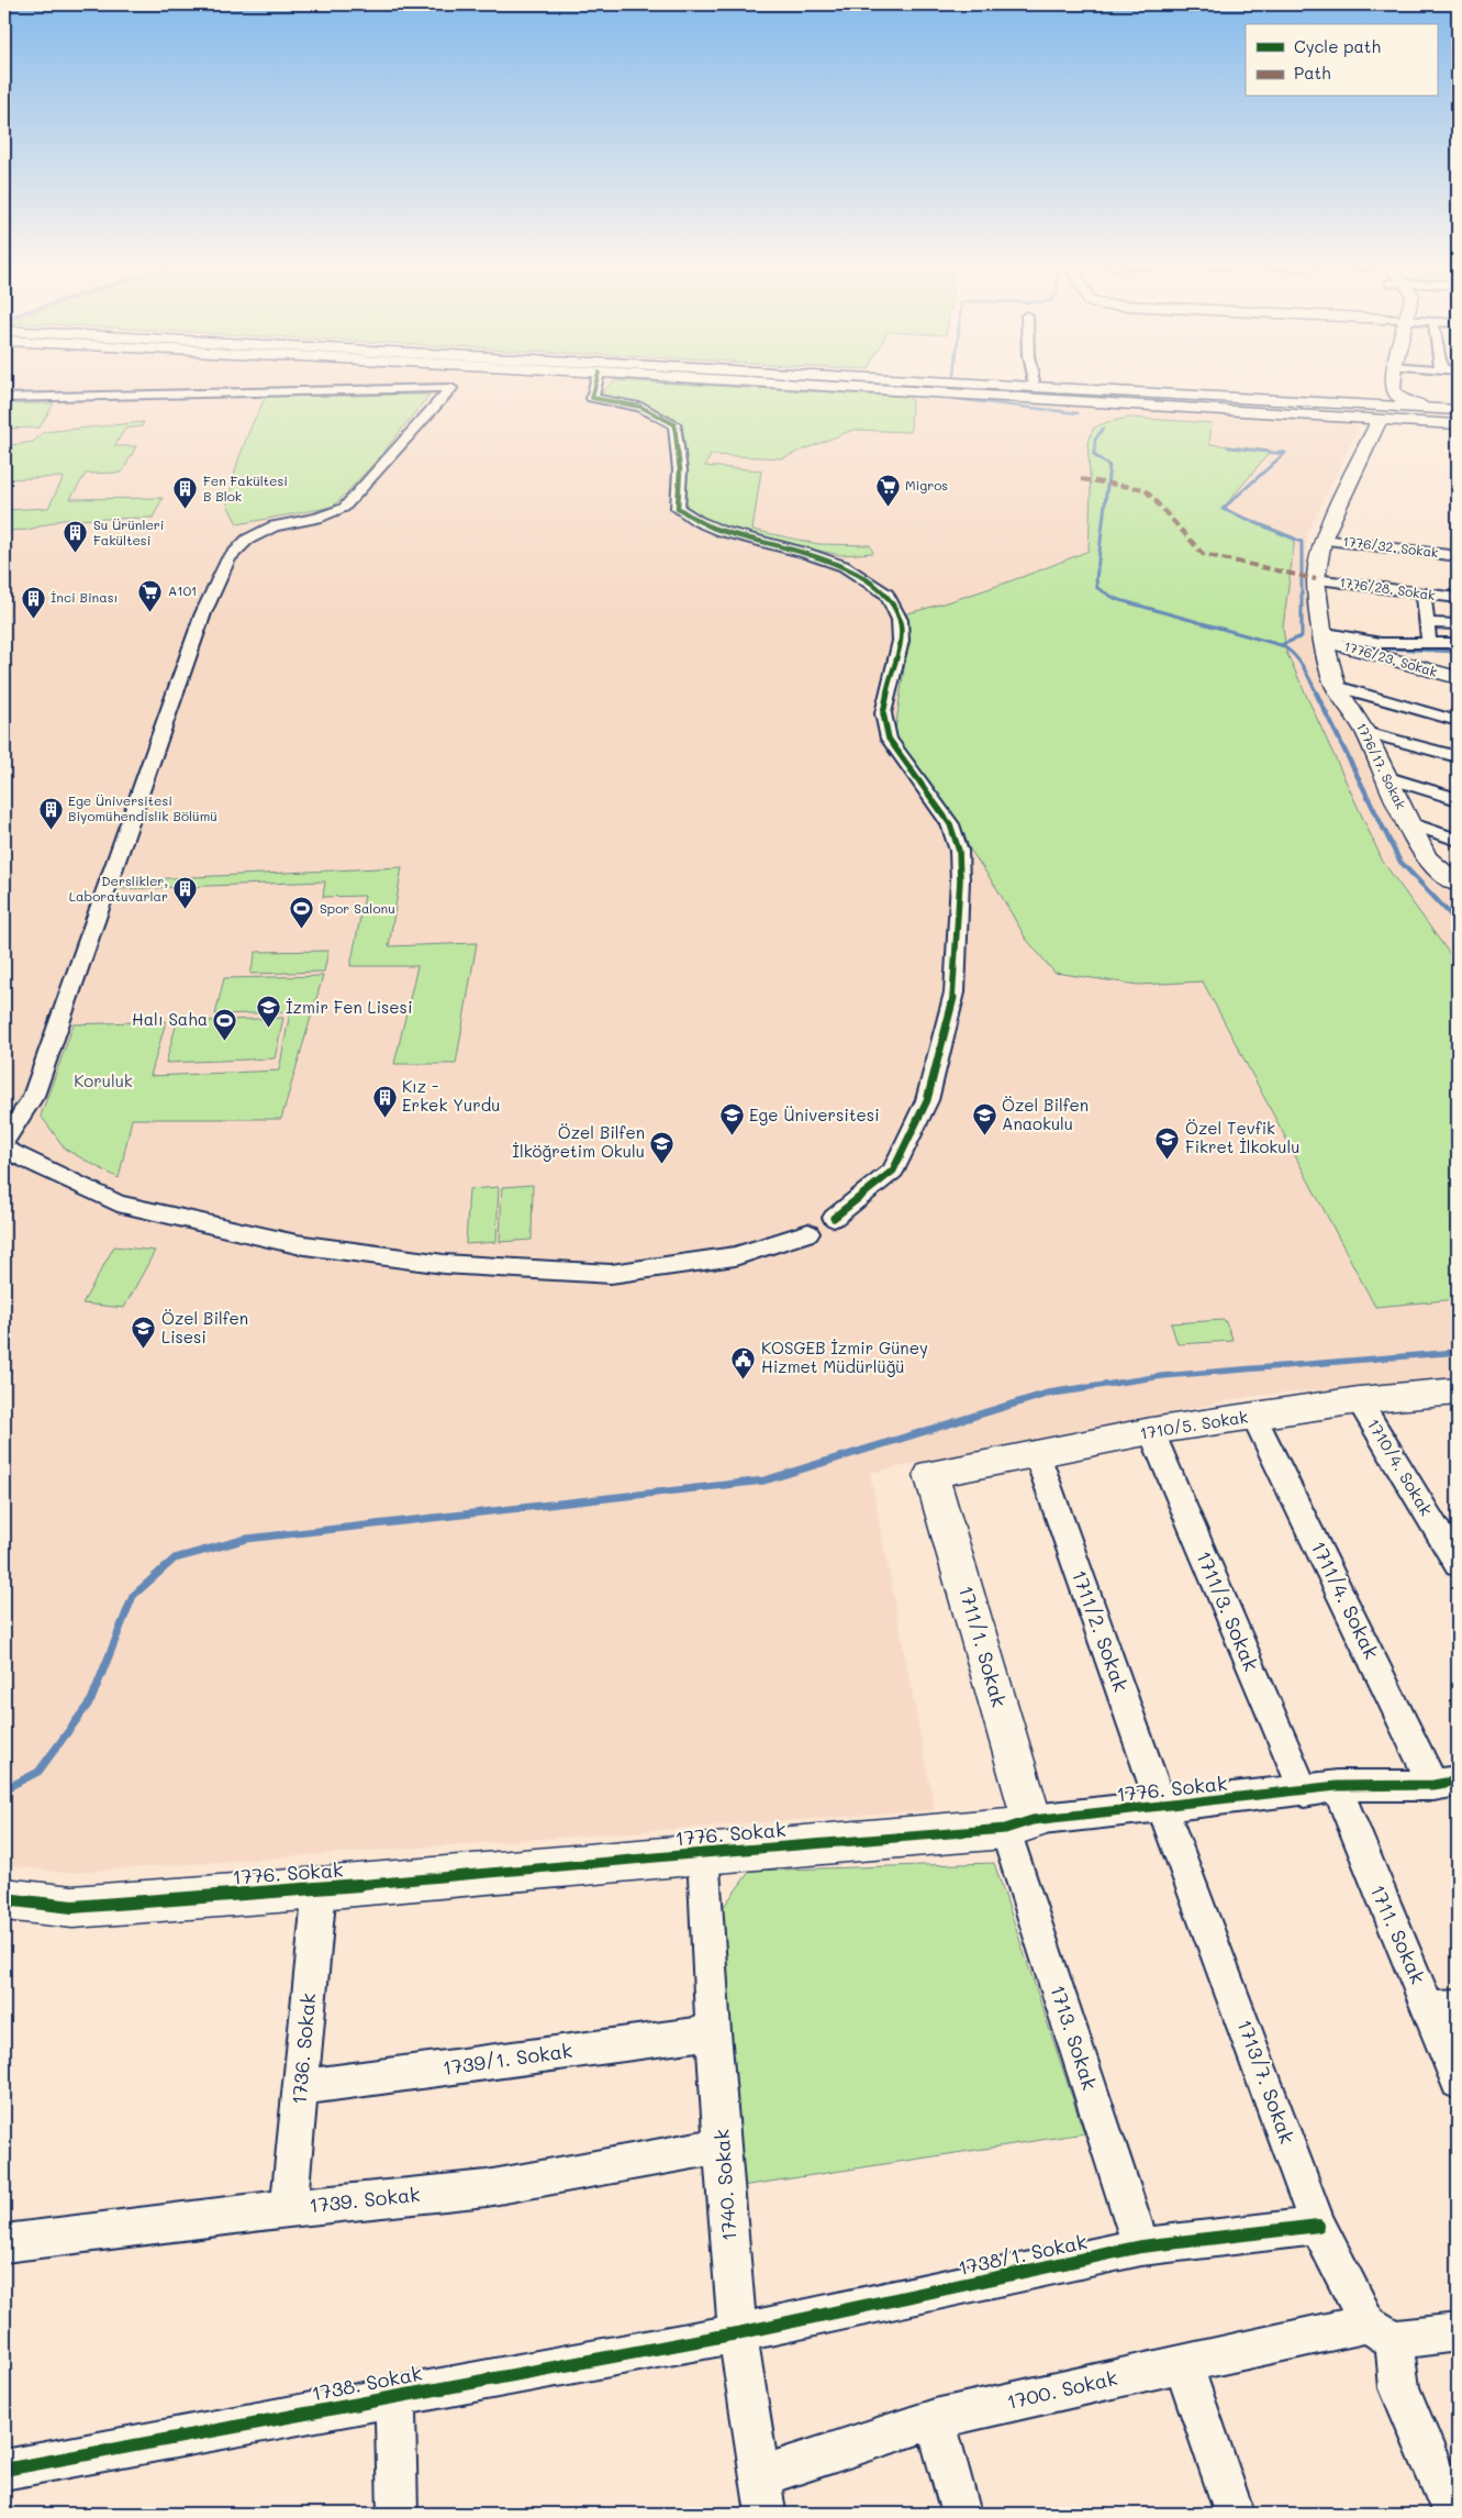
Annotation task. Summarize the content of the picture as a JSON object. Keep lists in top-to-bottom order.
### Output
{
  "streets": {
    "main road": [
      "1776/23. Sokak",
      "1776/17. Sokak",
      "1710/5. Sokak",
      "1711/1. Sokak",
      "1776. Sokak"
    ],
    "street": [
      "1776/32. Sokak",
      "1776/28. Sokak",
      "1710/4. Sokak",
      "1711/4. Sokak",
      "1711/3. Sokak",
      "1711/2. Sokak",
      "1711. Sokak",
      "1713. Sokak",
      "1736. Sokak",
      "1739/1. Sokak",
      "1713/7. Sokak",
      "1740. Sokak",
      "1739. Sokak",
      "1738/1. Sokak",
      "1738. Sokak",
      "1700. Sokak"
    ]
  },
  "crossings": [
    ["1776/32. Sokak", "1776/17. Sokak"],
    ["1776/28. Sokak", "1776/17. Sokak"],
    ["1776/23. Sokak", "1776/17. Sokak"],
    ["1710/5. Sokak", "1710/4. Sokak"],
    ["1710/5. Sokak", "1711/4. Sokak"],
    ["1710/5. Sokak", "1711/3. Sokak"],
    ["1710/5. Sokak", "1711/2. Sokak"],
    ["1710/5. Sokak", "1711/1. Sokak"],
    ["1711/4. Sokak", "1776. Sokak"],
    ["1711/3. Sokak", "1776. Sokak"],
    ["1711/2. Sokak", "1776. Sokak"],
    ["1711/2. Sokak", "1713/7. Sokak"],
    ["1711/1. Sokak", "1776. Sokak"],
    ["1711/1. Sokak", "1713. Sokak"],
    ["1776. Sokak", "1711. Sokak"],
    ["1776. Sokak", "1713. Sokak"],
    ["1776. Sokak", "1736. Sokak"],
    ["1776. Sokak", "1713/7. Sokak"],
    ["1776. Sokak", "1740. Sokak"],
    ["1713. Sokak", "1738/1. Sokak"],
    ["1736. Sokak", "1739/1. Sokak"],
    ["1736. Sokak", "1739. Sokak"],
    ["1739/1. Sokak", "1740. Sokak"],
    ["1713/7. Sokak", "1738/1. Sokak"],
    ["1713/7. Sokak", "1700. Sokak"],
    ["1740. Sokak", "1739. Sokak"],
    ["1740. Sokak", "1738/1. Sokak"],
    ["1740. Sokak", "1738. Sokak"],
    ["1740. Sokak", "1700. Sokak"],
    ["1738/1. Sokak", "1738. Sokak"]
  ],
  "parks": ["Koruluk"],
  "places": {
    "supermarket": ["Migros", "A101"],
    "building": [
      "Fen Fakültesi B Blok",
      "Su Ürünleri Fakültesi",
      "İnci Binası",
      "Ege Üniversitesi Biyomühendislik Bölümü",
      "Derslikler, Laboratuvarlar",
      "Kız - Erkek Yurdu"
    ],
    "sports": ["Spor Salonu", "Halı Saha"],
    "school or university": [
      "İzmir Fen Lisesi",
      "Ege Üniversitesi",
      "Özel Bilfen Anaokulu",
      "Özel Tevfik Fikret İlkokulu",
      "Özel Bilfen İlköğretim Okulu",
      "Özel Bilfen Lisesi"
    ],
    "public building": ["KOSGEB İzmir Güney Hizmet Müdürlüğü"]
  },
  "legend": ["Cycle path", "Path"]
}
